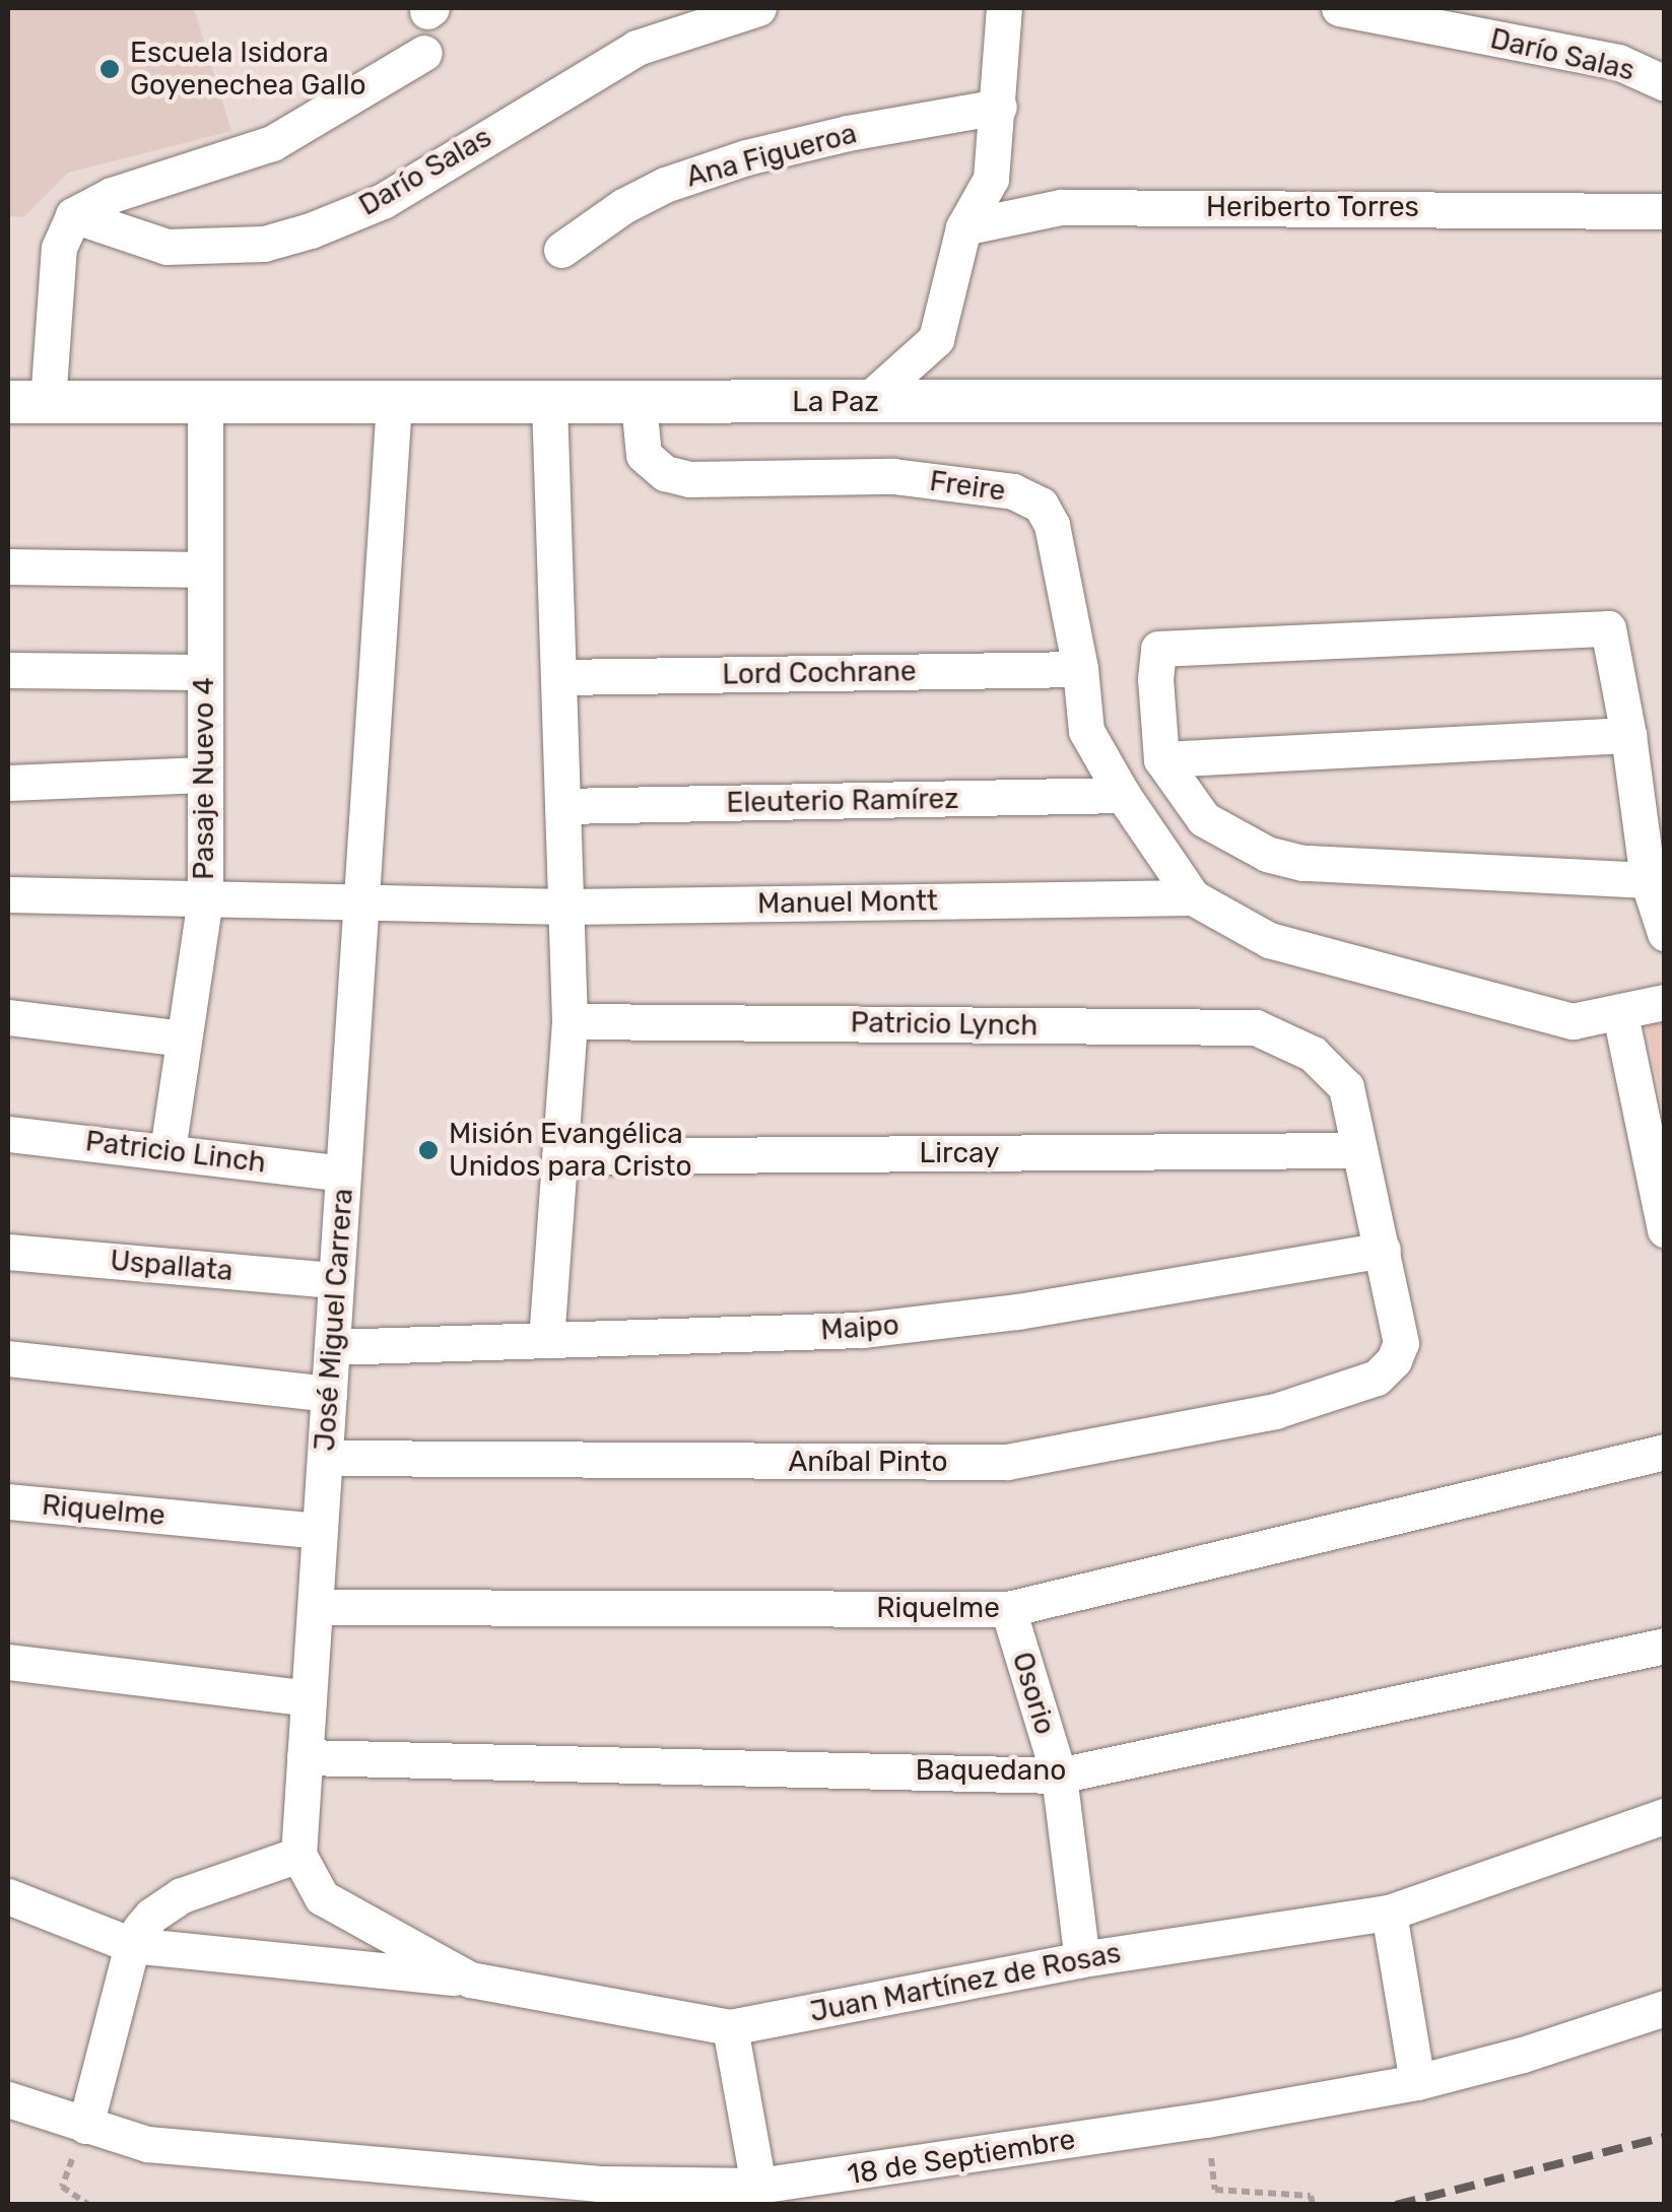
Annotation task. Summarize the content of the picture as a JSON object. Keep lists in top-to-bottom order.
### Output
{
  "streets": {
    "street": [
      "Darío Salas",
      "Ana Figueroa",
      "Heriberto Torres",
      "La Paz",
      "Freire",
      "Lord Cochrane",
      "Pasaje Nuevo 4",
      "Eleuterio Ramírez",
      "Manuel Montt",
      "Patricio Lynch",
      "Patricio Linch",
      "Lircay",
      "Uspallata",
      "José Miguel Carrera",
      "Maipo",
      "Aníbal Pinto",
      "Riquelme",
      "Osorio",
      "Baquedano",
      "Juan Martínez de Rosas",
      "18 de Septiembre"
    ]
  },
  "crossings": [
    ["La Paz", "Freire"],
    ["La Paz", "Pasaje Nuevo 4"],
    ["La Paz", "José Miguel Carrera"],
    ["Freire", "Lord Cochrane"],
    ["Freire", "Eleuterio Ramírez"],
    ["Freire", "Manuel Montt"],
    ["Pasaje Nuevo 4", "Manuel Montt"],
    ["Pasaje Nuevo 4", "Patricio Linch"],
    ["Manuel Montt", "José Miguel Carrera"],
    ["Patricio Lynch", "Lircay"],
    ["Patricio Linch", "José Miguel Carrera"],
    ["Uspallata", "José Miguel Carrera"],
    ["José Miguel Carrera", "Maipo"],
    ["José Miguel Carrera", "Aníbal Pinto"],
    ["José Miguel Carrera", "Riquelme"],
    ["José Miguel Carrera", "Baquedano"],
    ["José Miguel Carrera", "Juan Martínez de Rosas"],
    ["Maipo", "Aníbal Pinto"],
    ["Riquelme", "Osorio"],
    ["Osorio", "Baquedano"],
    ["Osorio", "Juan Martínez de Rosas"]
  ],
  "places": ["Escuela Isidora Goyenechea Gallo", "Misión Evangélica Unidos para Cristo"]
}
